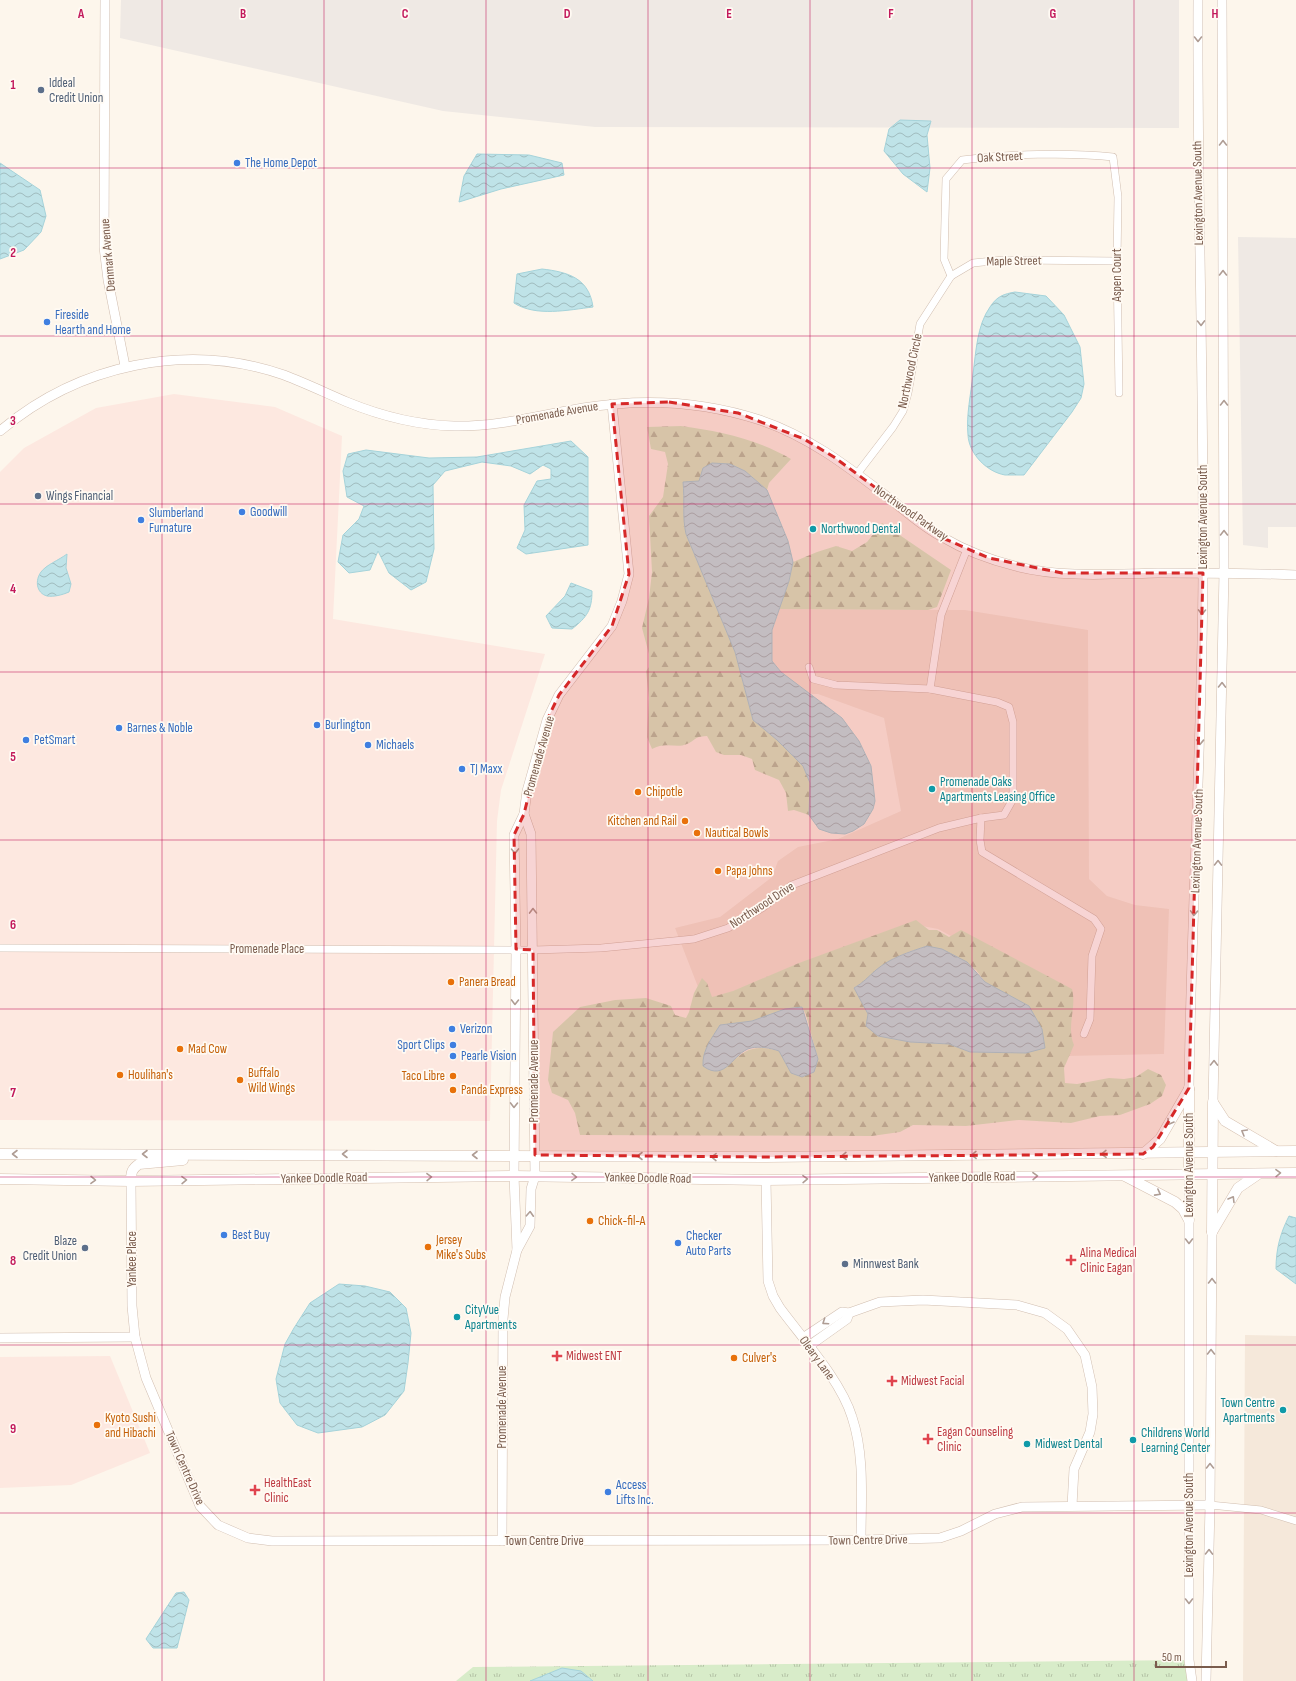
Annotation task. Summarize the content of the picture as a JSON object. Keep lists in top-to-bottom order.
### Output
{
  "streets": {
    "main road": ["Lexington Avenue South", "Yankee Doodle Road"],
    "street": [
      "Oak Street",
      "Denmark Avenue",
      "Maple Street",
      "Aspen Court",
      "Northwood Circle",
      "Promenade Avenue",
      "Northwood Parkway",
      "Northwood Drive",
      "Promenade Place",
      "Yankee Place",
      "Oleary Lane",
      "Town Centre Drive"
    ]
  },
  "crossings": [
    ["Oak Street", "Maple Street"],
    ["Oak Street", "Aspen Court"],
    ["Lexington Avenue South", "Northwood Parkway"],
    ["Lexington Avenue South", "Yankee Doodle Road"],
    ["Lexington Avenue South", "Town Centre Drive"],
    ["Denmark Avenue", "Promenade Avenue"],
    ["Maple Street", "Aspen Court"],
    ["Maple Street", "Northwood Circle"],
    ["Northwood Circle", "Northwood Parkway"],
    ["Promenade Avenue", "Northwood Parkway"],
    ["Promenade Avenue", "Northwood Drive"],
    ["Promenade Avenue", "Promenade Place"],
    ["Promenade Avenue", "Yankee Doodle Road"],
    ["Promenade Avenue", "Town Centre Drive"],
    ["Northwood Drive", "Promenade Place"],
    ["Yankee Doodle Road", "Yankee Place"],
    ["Yankee Doodle Road", "Oleary Lane"],
    ["Yankee Place", "Town Centre Drive"],
    ["Oleary Lane", "Town Centre Drive"]
  ],
  "places": {
    "other": [
      "Iddeal Credit Union",
      "The Home Depot",
      "Fireside Hearth and Home",
      "Wings Financial",
      "Goodwill",
      "Slumberland Furnature",
      "Northwood Dental",
      "Burlington",
      "Barnes & Noble",
      "PetSmart",
      "Michaels",
      "TJ Maxx",
      "Promenade Oaks Apartments Leasing Office",
      "Chipotle",
      "Kitchen and Rail",
      "Nautical Bowls",
      "Papa Johns",
      "Panera Bread",
      "Verizon",
      "Sport Clips",
      "Mad Cow",
      "Pearle Vision",
      "Houlihan's",
      "Taco Libre",
      "Buffalo Wild Wings",
      "Panda Express",
      "Chick-fil-A",
      "Best Buy",
      "Checker Auto Parts",
      "Jersey Mike's Subs",
      "Blaze Credit Union",
      "Minnwest Bank",
      "CityVue Apartments",
      "Culver's",
      "Town Centre Apartments",
      "Kyoto Sushi and Hibachi",
      "Childrens World Learning Center",
      "Midwest Dental",
      "Access Lifts Inc."
    ],
    "health": [
      "Alina Medical Clinic Eagan",
      "Midwest ENT",
      "Midwest Facial",
      "Eagan Counseling Clinic",
      "HealthEast Clinic"
    ]
  },
  "scale_bar": "50 m",
  "grid": {
    "columns": [
      "A",
      "B",
      "C",
      "D",
      "E",
      "F",
      "G",
      "H"
    ],
    "rows": [
      "1",
      "2",
      "3",
      "4",
      "5",
      "6",
      "7",
      "8",
      "9"
    ]
  }
}
